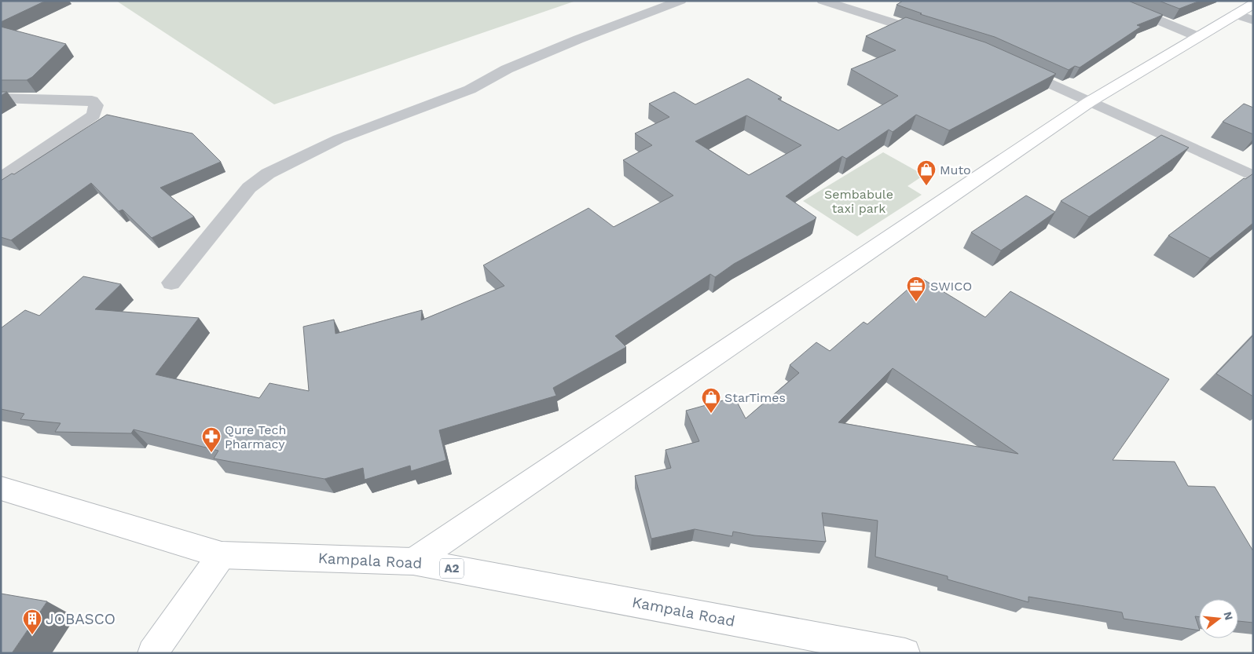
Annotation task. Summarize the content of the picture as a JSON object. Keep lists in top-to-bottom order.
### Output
{
  "streets": {
    "main road": ["Kampala Road", "A2"]
  },
  "parks": ["Sembabule taxi park"],
  "places": {
    "shop": ["Muto", "StarTimes"],
    "office": ["SWICO"],
    "pharmacy": ["Qure Tech Pharmacy"],
    "building": ["JOBASCO"]
  },
  "north": "right"
}
